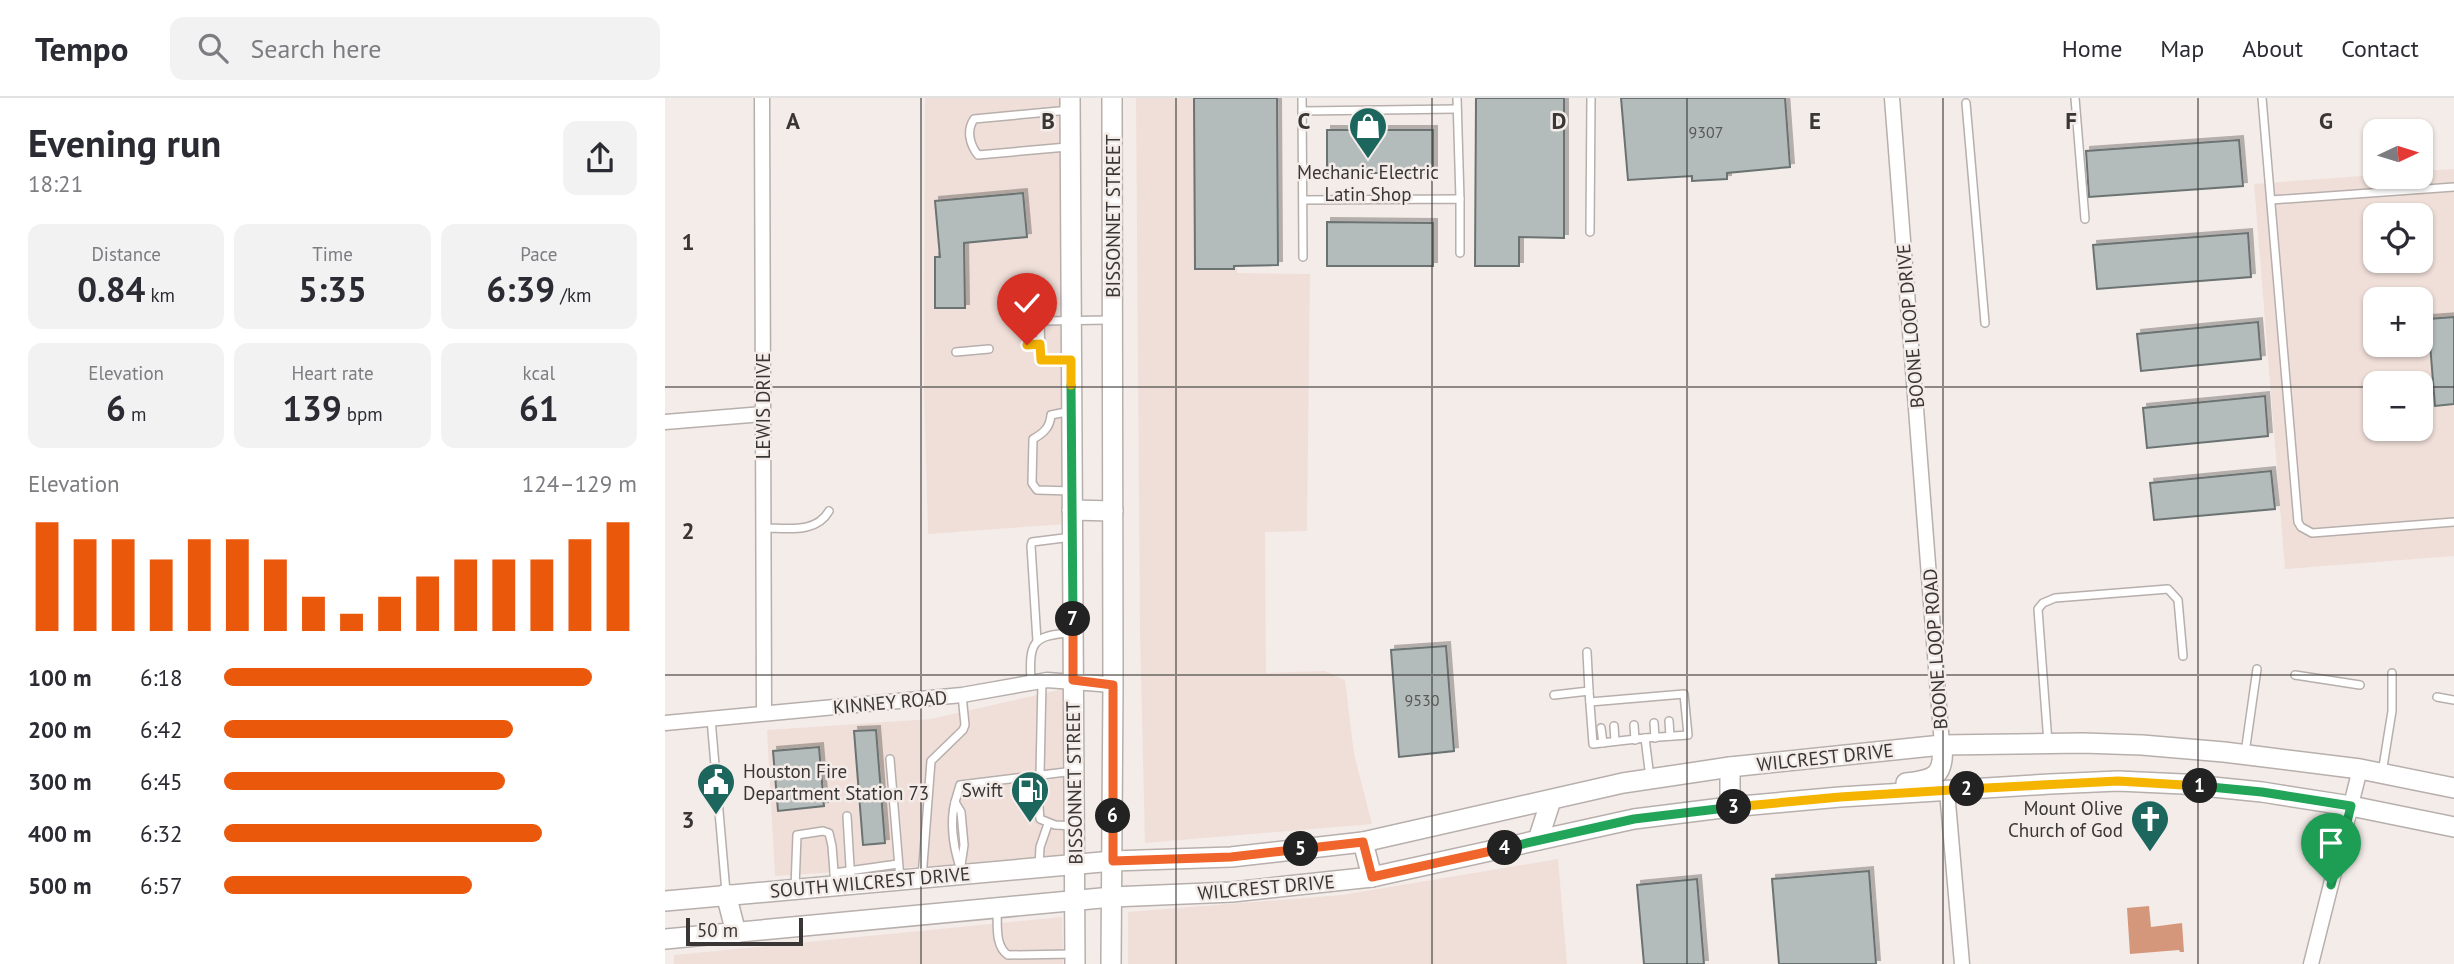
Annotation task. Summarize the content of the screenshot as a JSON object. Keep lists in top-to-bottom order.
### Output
{
  "streets": {
    "main road": ["BISSONNET STREET", "WILCREST DRIVE", "SOUTH WILCREST DRIVE"],
    "street": [
      "BOONE LOOP DRIVE",
      "LEWIS DRIVE",
      "BOONE LOOP ROAD",
      "KINNEY ROAD"
    ]
  },
  "crossings": [
    ["BISSONNET STREET", "KINNEY ROAD"],
    ["BISSONNET STREET", "WILCREST DRIVE"],
    ["BISSONNET STREET", "SOUTH WILCREST DRIVE"],
    ["BOONE LOOP DRIVE", "BOONE LOOP ROAD"],
    ["LEWIS DRIVE", "KINNEY ROAD"],
    ["BOONE LOOP ROAD", "WILCREST DRIVE"],
    ["WILCREST DRIVE", "SOUTH WILCREST DRIVE"]
  ],
  "places": {
    "shop": ["Mechanic Electric Latin Shop"],
    "public building": ["Houston Fire Department Station 73"],
    "fuel station": ["Swift"],
    "church": ["Mount Olive Church of God"]
  },
  "house_numbers": ["9307", "9530"],
  "scale_bar": "50 m",
  "north": "right",
  "page": {
    "header": "Tempo",
    "search": "Search here",
    "nav": [
      "Home",
      "Map",
      "About",
      "Contact"
    ],
    "heading": ["Evening run", "18:21"],
    "map_buttons": ["+", "−"],
    "stats": [
      ["Distance", "0.84 km"],
      ["Time", "5:35"],
      ["Pace", "6:39 /km"],
      ["Elevation", "6 m"],
      ["Heart rate", "139 bpm"],
      ["kcal", "61"]
    ],
    "chart": ["Elevation", "124–129 m"],
    "pins": [
      "7",
      "1",
      "2",
      "3",
      "6",
      "4",
      "5"
    ],
    "list": [
      {
        "name": "100 m",
        "note": "6:18"
      },
      {
        "name": "200 m",
        "note": "6:42"
      },
      {
        "name": "300 m",
        "note": "6:45"
      },
      {
        "name": "400 m",
        "note": "6:32"
      },
      {
        "name": "500 m",
        "note": "6:57"
      }
    ],
    "scale": "50 m"
  },
  "grid": {
    "columns": [
      "A",
      "B",
      "C",
      "D",
      "E",
      "F",
      "G"
    ],
    "rows": ["1", "2", "3"]
  }
}
